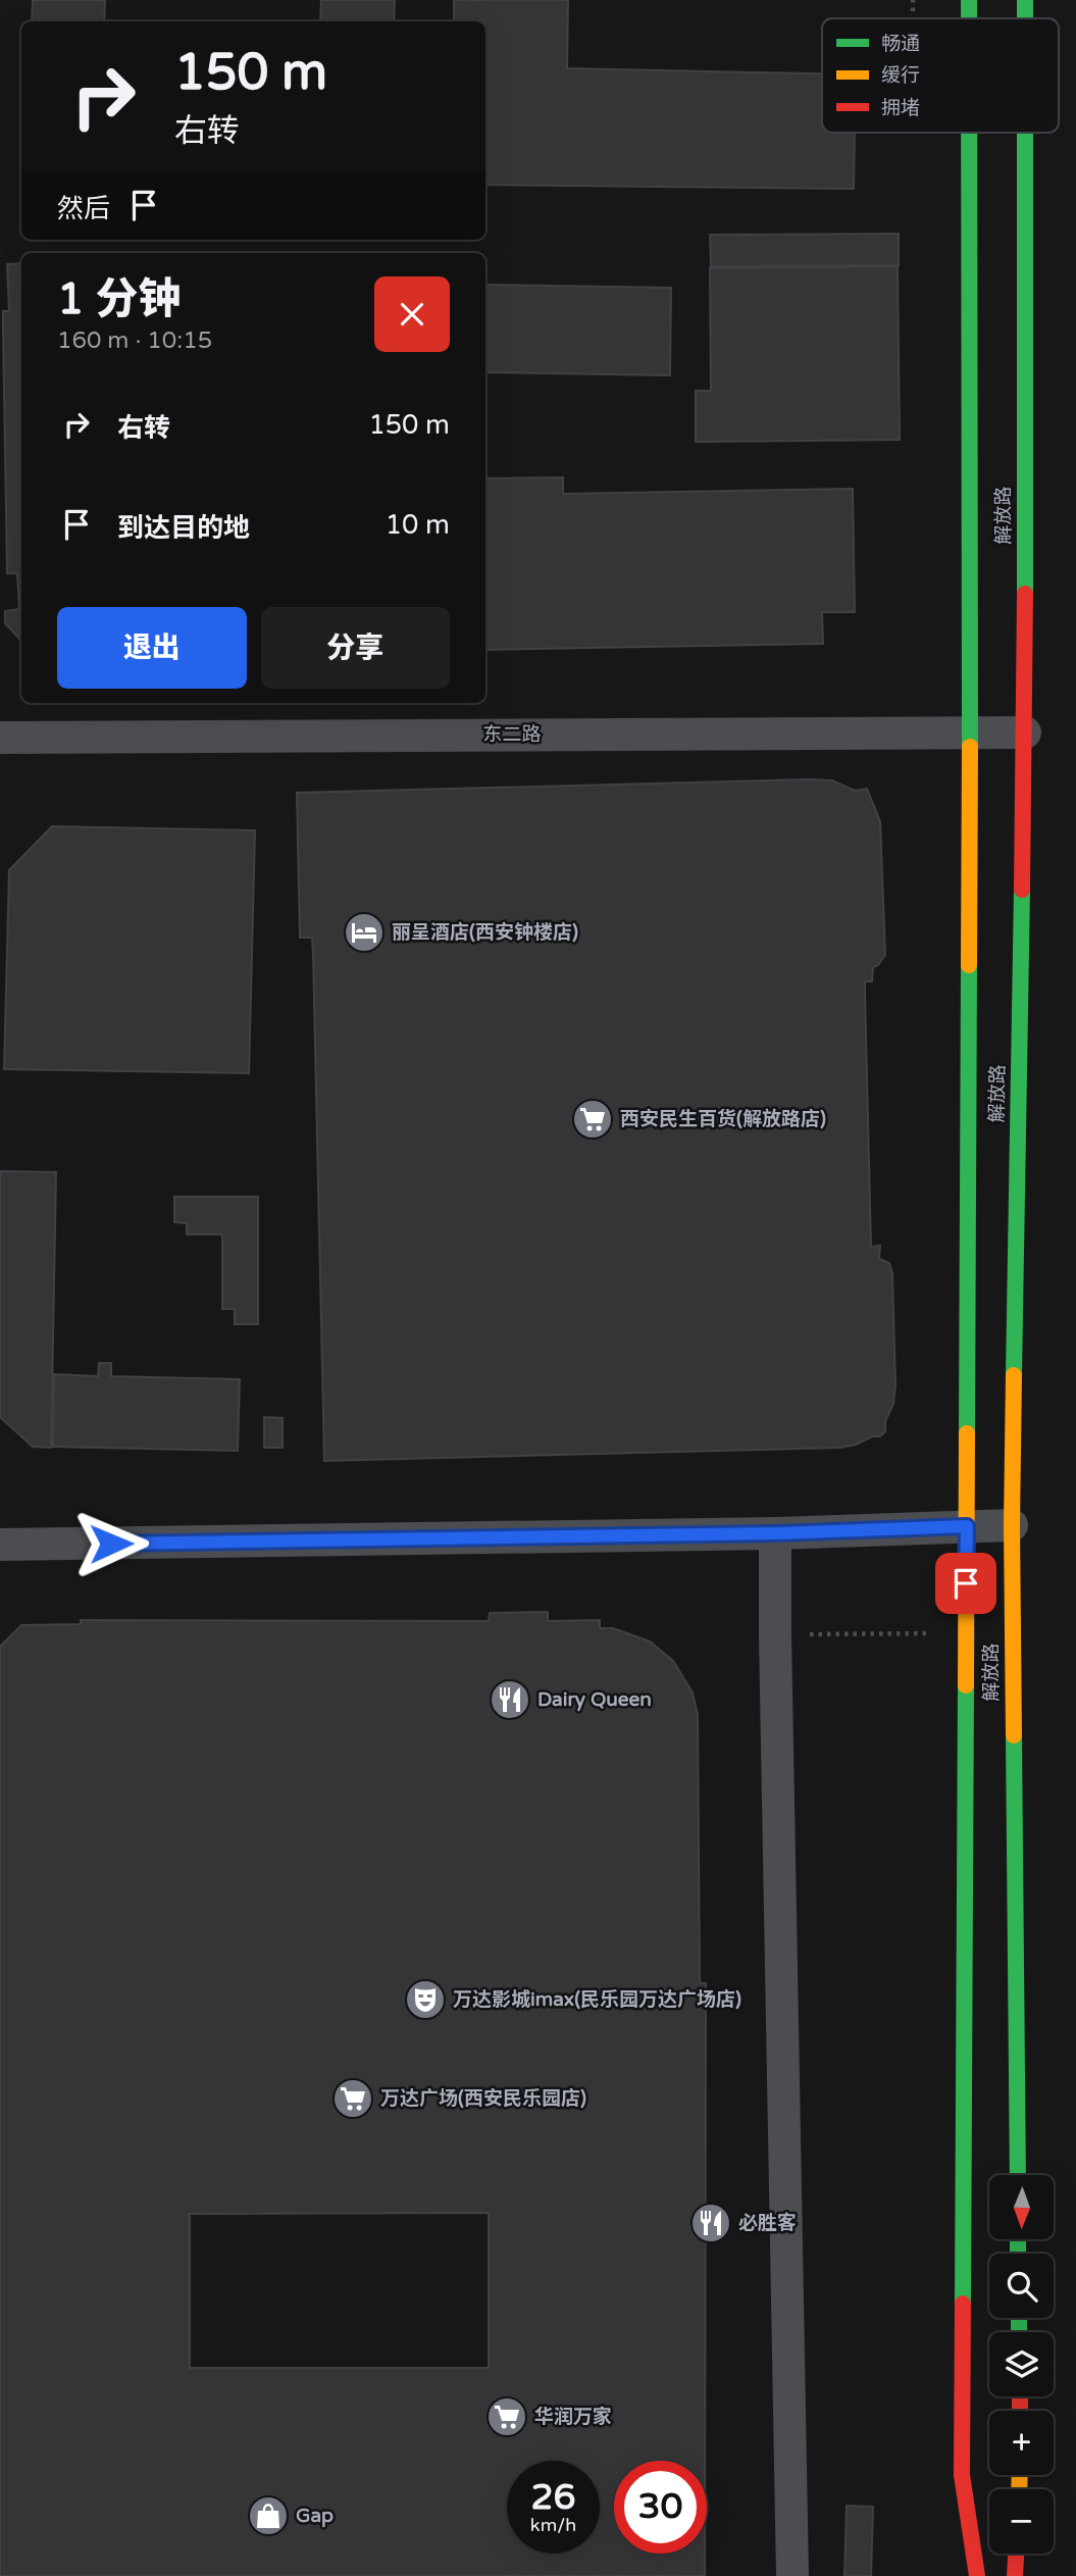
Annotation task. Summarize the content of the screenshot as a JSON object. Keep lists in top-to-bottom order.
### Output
{
  "streets": {
    "main road": ["解放路"],
    "street": ["东二路"]
  },
  "crossings": [
    ["解放路", "东二路"]
  ],
  "places": {
    "hotel": ["丽呈酒店(西安钟楼店)"],
    "supermarket": ["西安民生百货(解放路店)", "万达广场(西安民乐园店)", "华润万家"],
    "restaurant": ["Dairy Queen", "必胜客"],
    "theatre": ["万达影城imax(民乐园万达广场店)"],
    "shop": ["Gap"]
  },
  "legend": ["畅通", "缓行", "拥堵"],
  "north": "bottom",
  "page": {
    "turn": ["150 m", "右转"],
    "then": "然后",
    "heading": ["1 分钟", "160 m · 10:15"],
    "list": [
      {
        "name": "右转",
        "value": "150 m"
      },
      {
        "name": "到达目的地",
        "value": "10 m"
      }
    ],
    "buttons": ["退出", "分享"],
    "map_buttons": ["+", "−"],
    "speed": "26 km/h",
    "limit": "30"
  }
}
